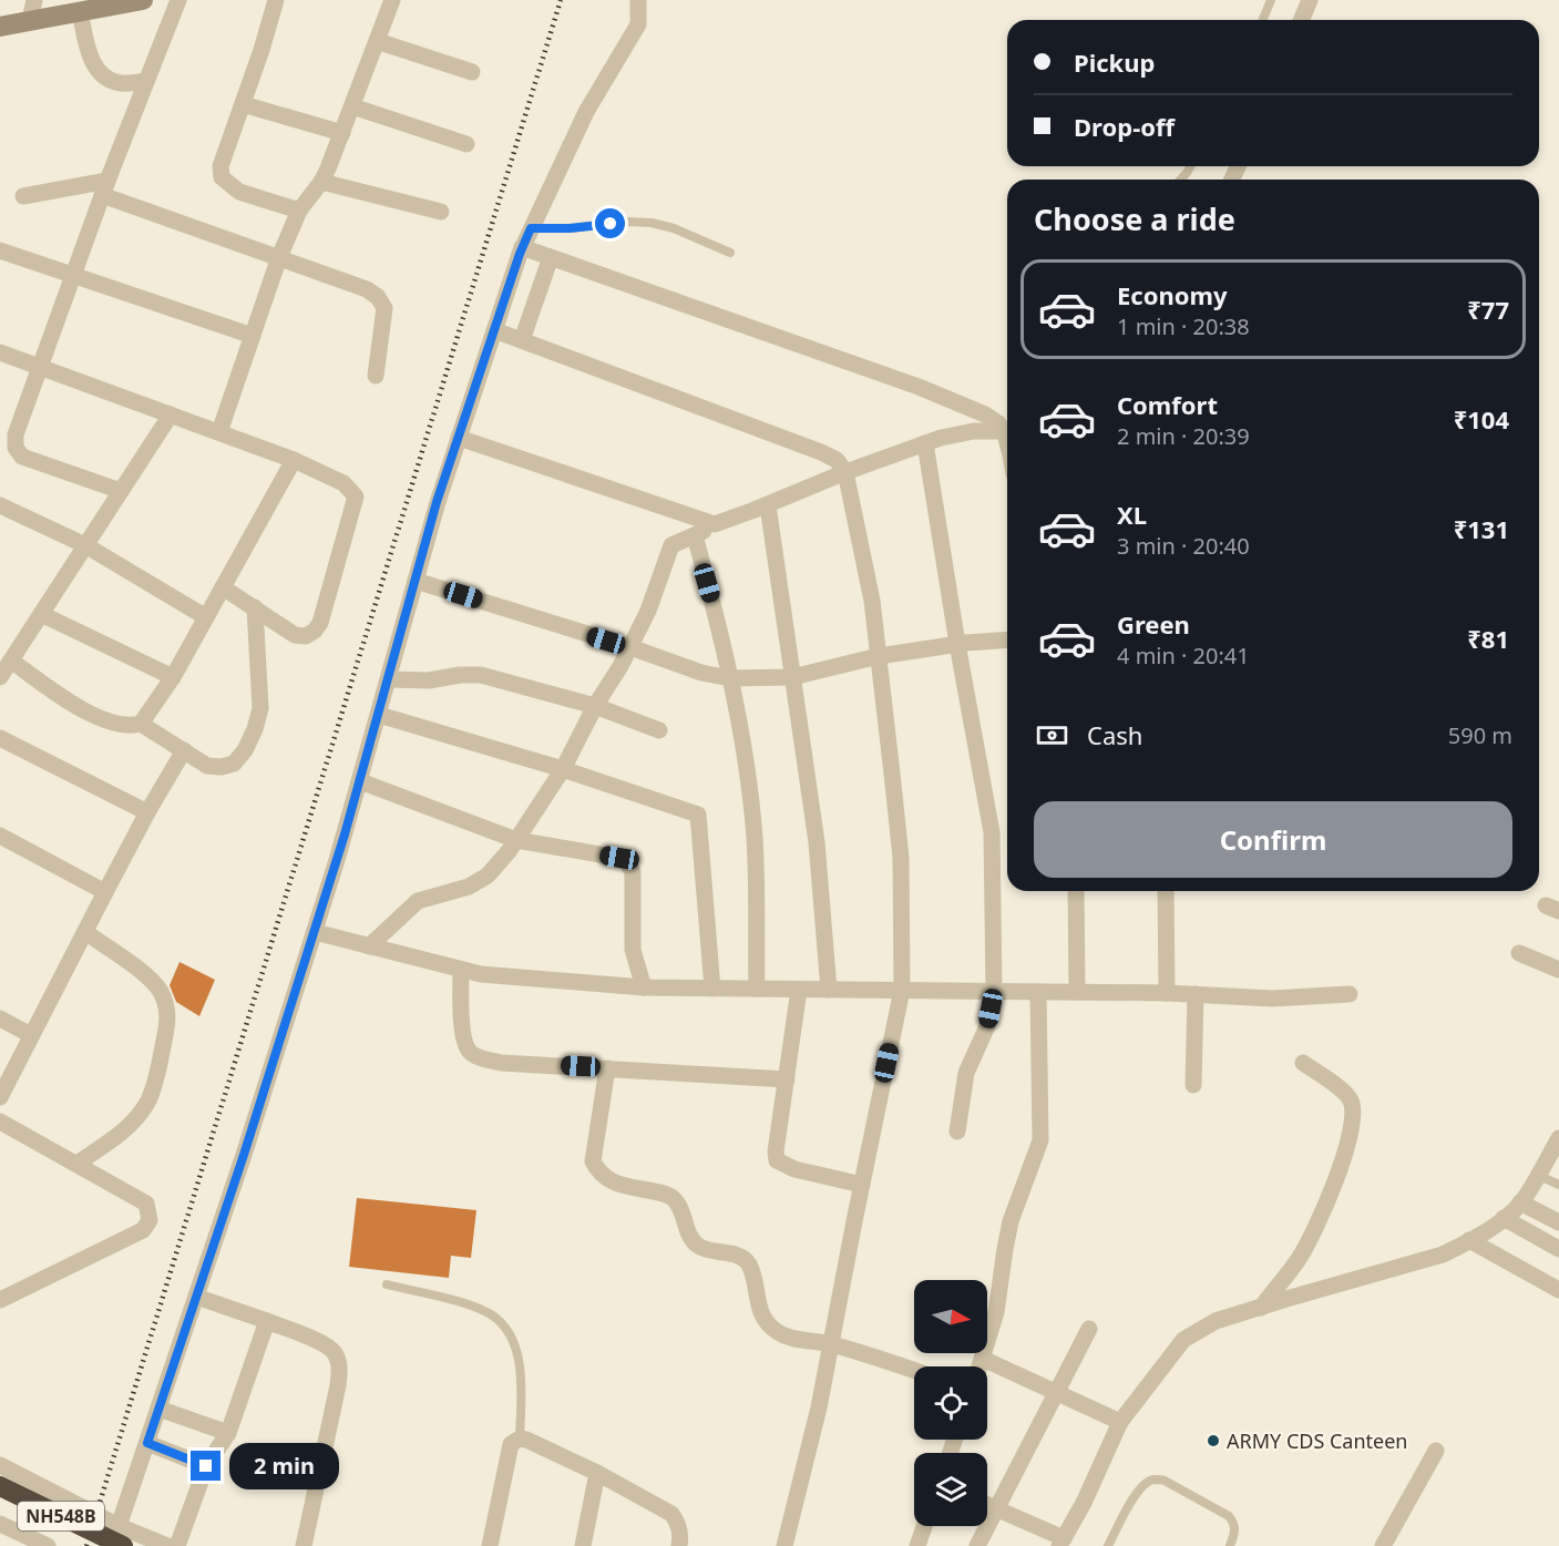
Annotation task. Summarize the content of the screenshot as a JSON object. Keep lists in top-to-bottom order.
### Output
{
  "streets": {
    "highway": ["NH548B"]
  },
  "places": ["ARMY CDS Canteen"],
  "north": "right",
  "page": {
    "banner": ["Pickup", "Drop-off"],
    "heading": "Choose a ride",
    "list": [
      {
        "name": "Economy",
        "note": "1 min · 20:38",
        "value": "₹77"
      },
      {
        "name": "Comfort",
        "note": "2 min · 20:39",
        "value": "₹104"
      },
      {
        "name": "XL",
        "note": "3 min · 20:40",
        "value": "₹131"
      },
      {
        "name": "Green",
        "note": "4 min · 20:41",
        "value": "₹81"
      }
    ],
    "pay": ["Cash", "590 m"],
    "buttons": "Confirm",
    "bubble": "2 min"
  }
}
